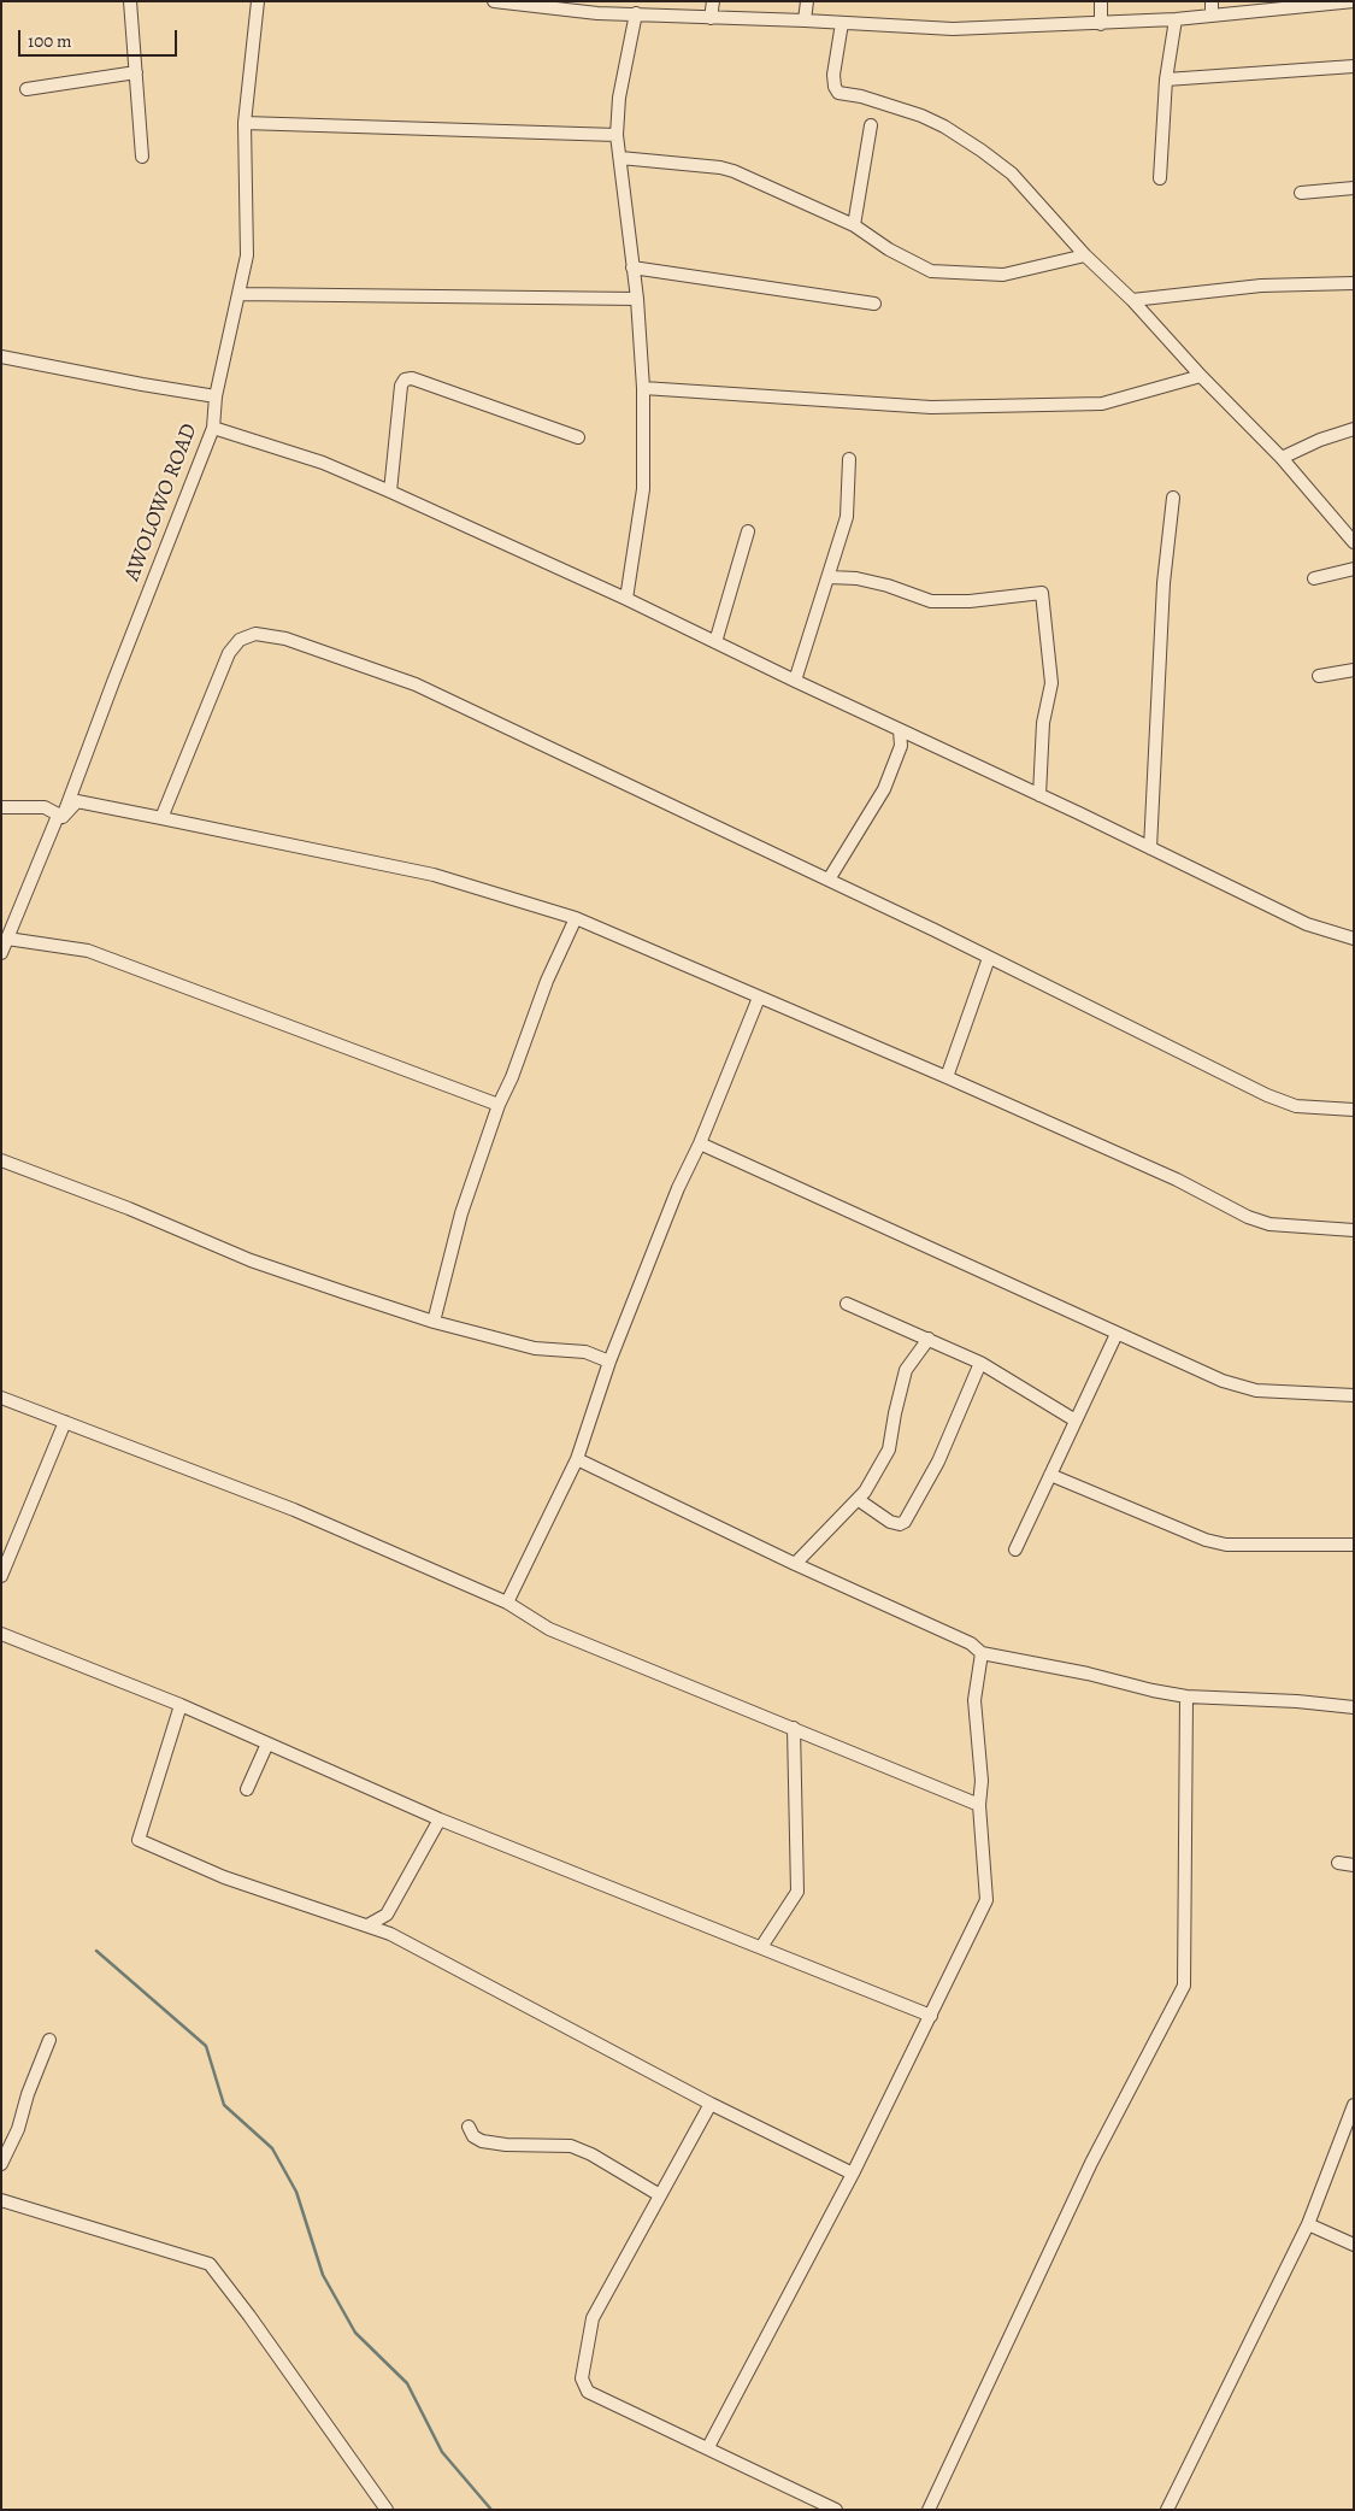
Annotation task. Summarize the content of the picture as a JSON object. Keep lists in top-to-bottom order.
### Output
{
  "streets": {
    "street": ["AWOLOWO ROAD"]
  },
  "scale_bar": "100 m"
}
